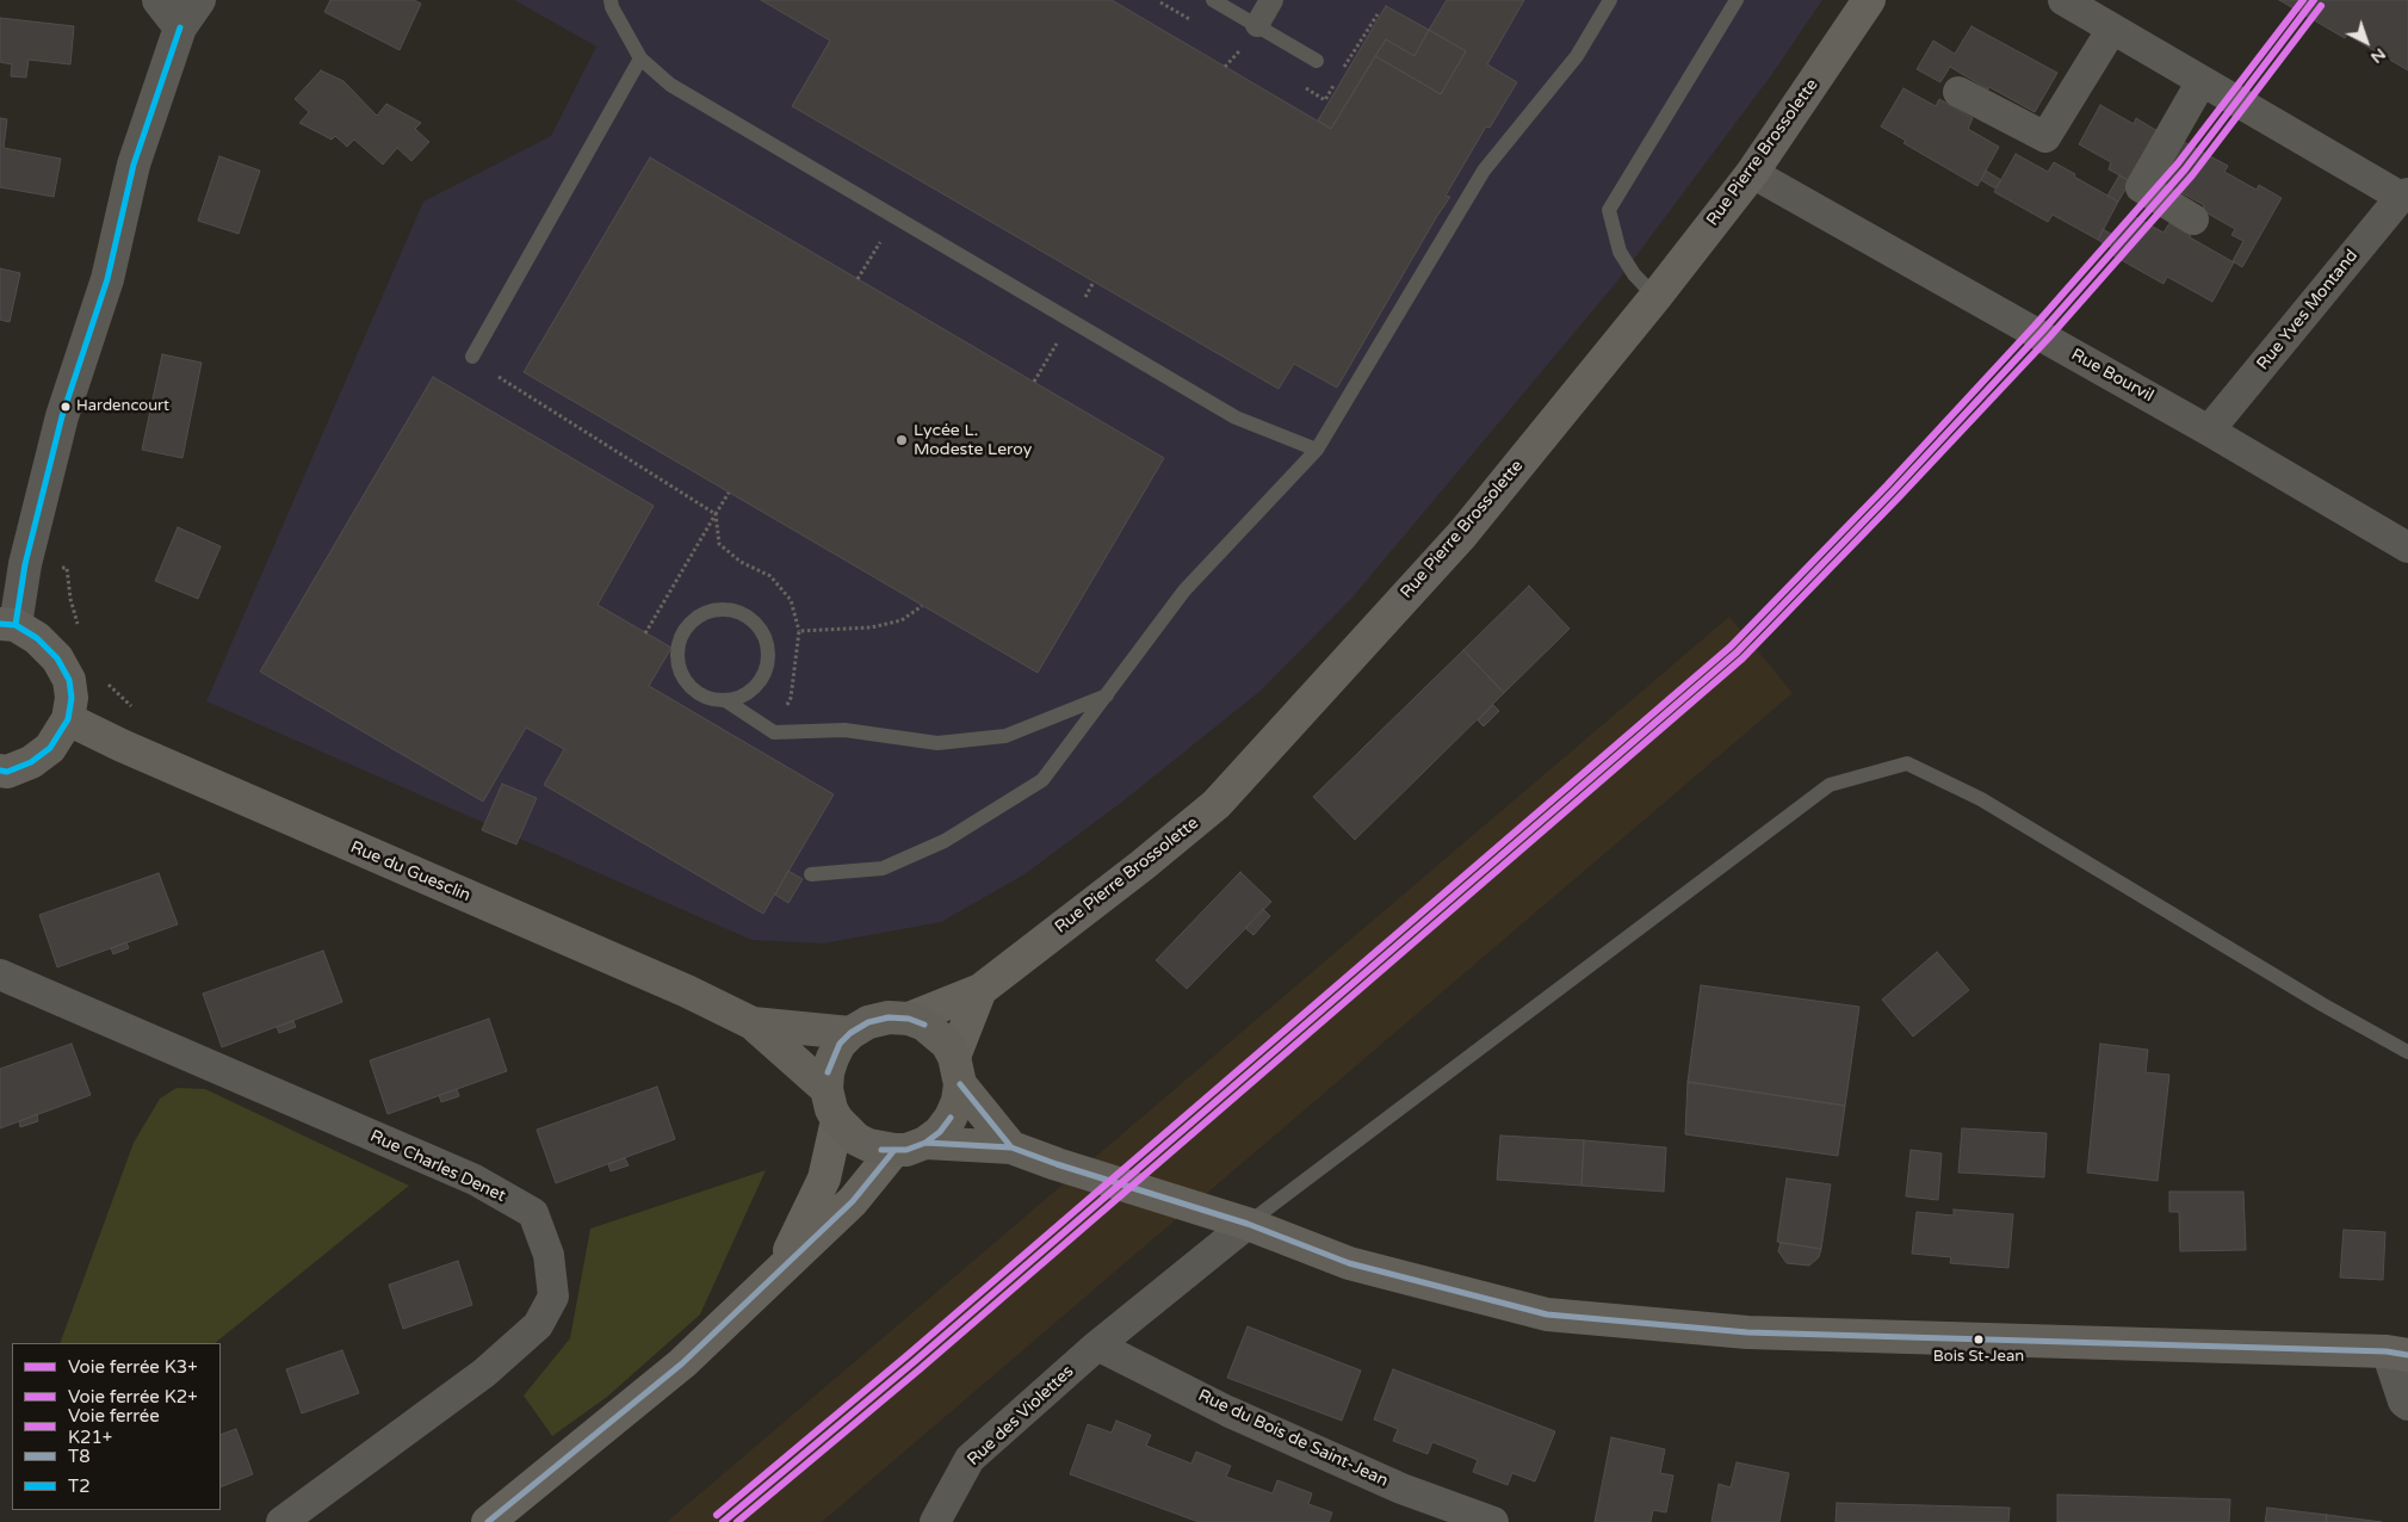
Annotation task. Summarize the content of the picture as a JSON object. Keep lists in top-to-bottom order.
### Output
{
  "streets": {
    "main road": ["Rue Pierre Brossolette", "Rue du Guesclin"],
    "street": [
      "Rue Yves Montand",
      "Rue Bourvil",
      "Rue Charles Denet",
      "Rue des Violettes",
      "Rue du Bois de Saint-Jean"
    ]
  },
  "crossings": [
    ["Rue Pierre Brossolette", "Rue Bourvil"],
    ["Rue Yves Montand", "Rue Bourvil"],
    ["Rue des Violettes", "Rue du Bois de Saint-Jean"]
  ],
  "places": ["Hardencourt", "Lycée L. Modeste Leroy", "Bois St-Jean"],
  "lines": [
    "rail line K3+",
    "rail line K21+",
    "rail line K2+",
    "transit line T2",
    "transit line T8"
  ],
  "legend": [
    "Voie ferrée K3+",
    "Voie ferrée K2+",
    "Voie ferrée K21+",
    "T8",
    "T2"
  ],
  "north": "bottom right"
}
